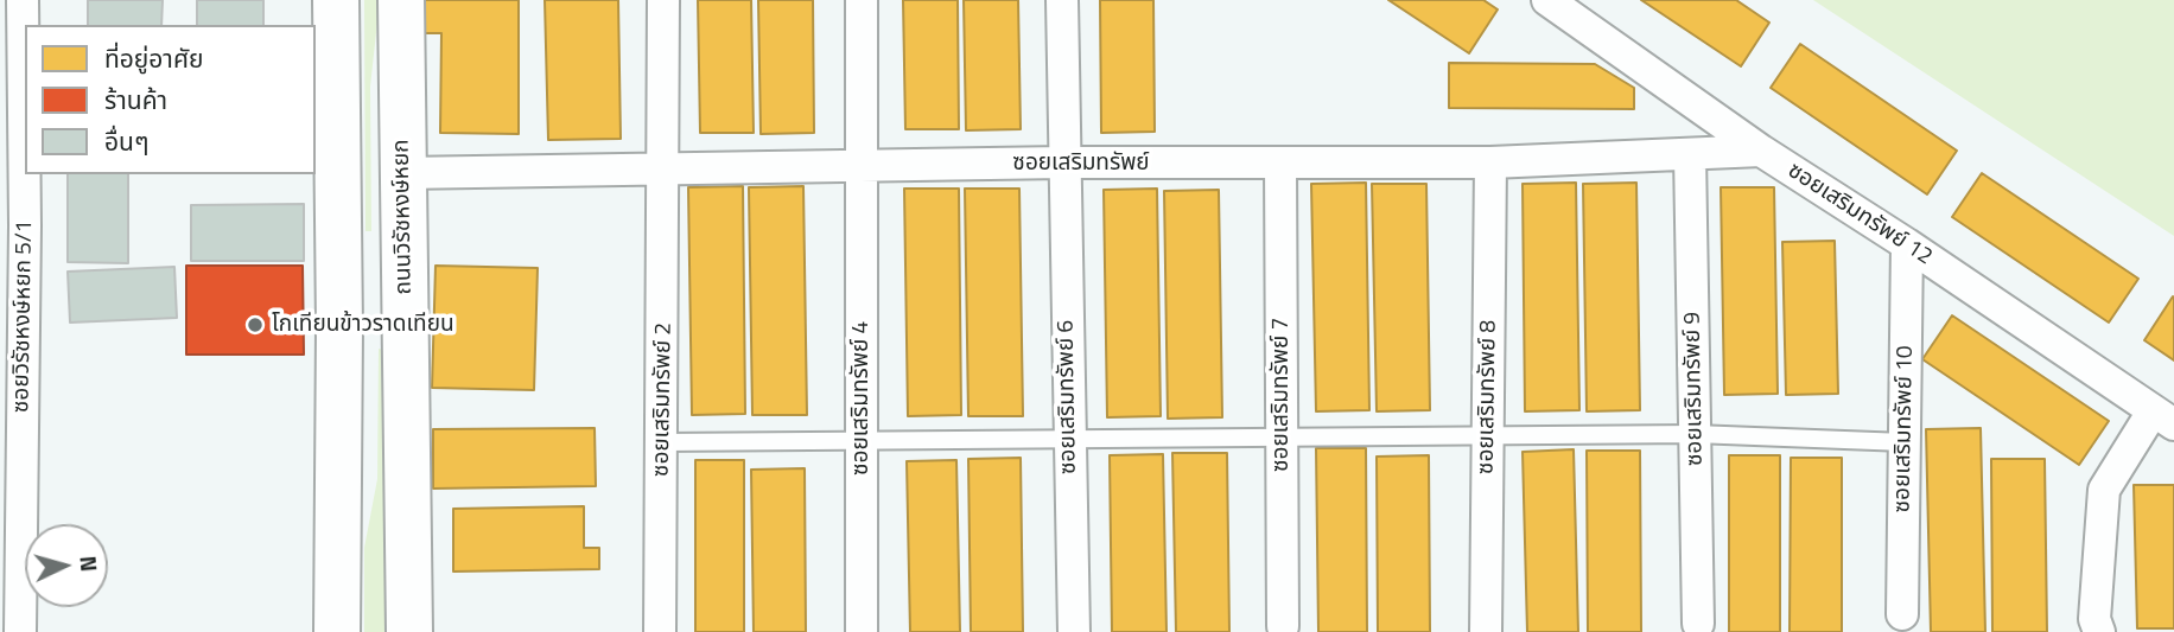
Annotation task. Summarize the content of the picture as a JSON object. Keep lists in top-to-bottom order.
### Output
{
  "streets": {
    "main road": ["ถนนวิรัชหงษ์หยก"],
    "street": [
      "ซอยเสริมทรัพย์",
      "ซอยเสริมทรัพย์ 12",
      "ซอยวิรัชหงษ์หยก 5/1",
      "ซอยเสริมทรัพย์ 9",
      "ซอยเสริมทรัพย์ 7",
      "ซอยเสริมทรัพย์ 6",
      "ซอยเสริมทรัพย์ 8",
      "ซอยเสริมทรัพย์ 4",
      "ซอยเสริมทรัพย์ 2",
      "ซอยเสริมทรัพย์ 10"
    ]
  },
  "crossings": [
    ["ซอยเสริมทรัพย์", "ซอยเสริมทรัพย์ 12"],
    ["ซอยเสริมทรัพย์", "ถนนวิรัชหงษ์หยก"],
    ["ซอยเสริมทรัพย์", "ซอยเสริมทรัพย์ 9"],
    ["ซอยเสริมทรัพย์", "ซอยเสริมทรัพย์ 7"],
    ["ซอยเสริมทรัพย์", "ซอยเสริมทรัพย์ 6"],
    ["ซอยเสริมทรัพย์", "ซอยเสริมทรัพย์ 8"],
    ["ซอยเสริมทรัพย์", "ซอยเสริมทรัพย์ 4"],
    ["ซอยเสริมทรัพย์", "ซอยเสริมทรัพย์ 2"],
    ["ซอยเสริมทรัพย์ 12", "ซอยเสริมทรัพย์ 10"]
  ],
  "places": ["โกเทียนข้าวราดเทียน"],
  "legend": ["ที่อยู่อาศัย", "ร้านค้า", "อื่นๆ"],
  "north": "right"
}
